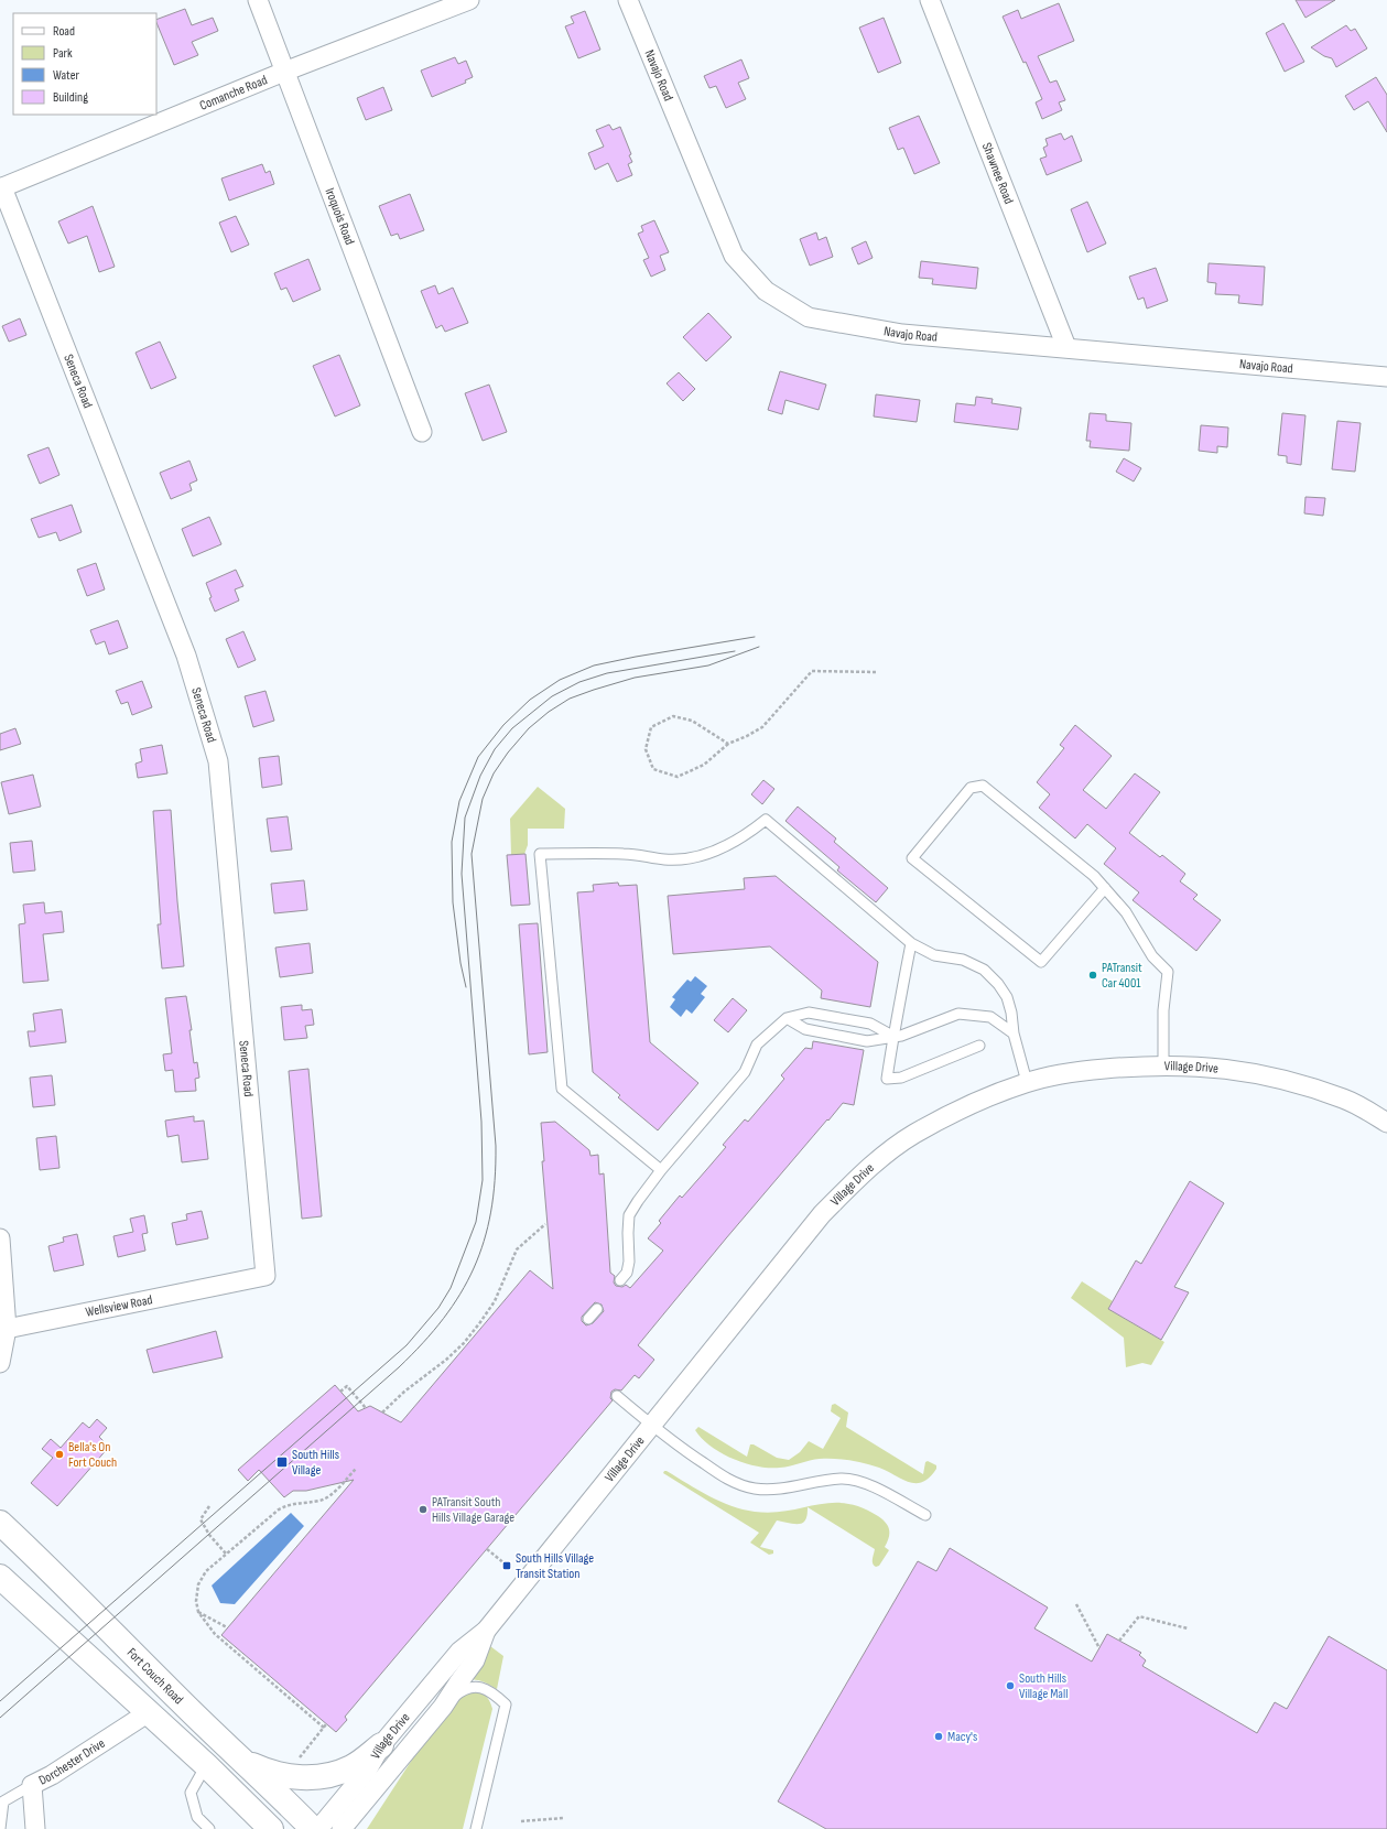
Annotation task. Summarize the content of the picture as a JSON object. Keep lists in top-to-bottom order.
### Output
{
  "streets": {
    "street": [
      "Navajo Road",
      "Comanche Road",
      "Shawnee Road",
      "Iroquois Road",
      "Seneca Road",
      "Village Drive",
      "Wellsview Road",
      "Fort Couch Road",
      "Dorchester Drive"
    ]
  },
  "crossings": [
    ["Navajo Road", "Shawnee Road"],
    ["Comanche Road", "Iroquois Road"],
    ["Comanche Road", "Seneca Road"],
    ["Seneca Road", "Wellsview Road"]
  ],
  "places": {
    "other": [
      "PATransit Car 4001",
      "Bella's On Fort Couch",
      "PATransit South Hills Village Garage",
      "South Hills Village Mall",
      "Macy's"
    ],
    "transit": ["South Hills Village", "South Hills Village Transit Station"]
  },
  "legend": [
    "Road",
    "Park",
    "Water",
    "Building"
  ]
}
